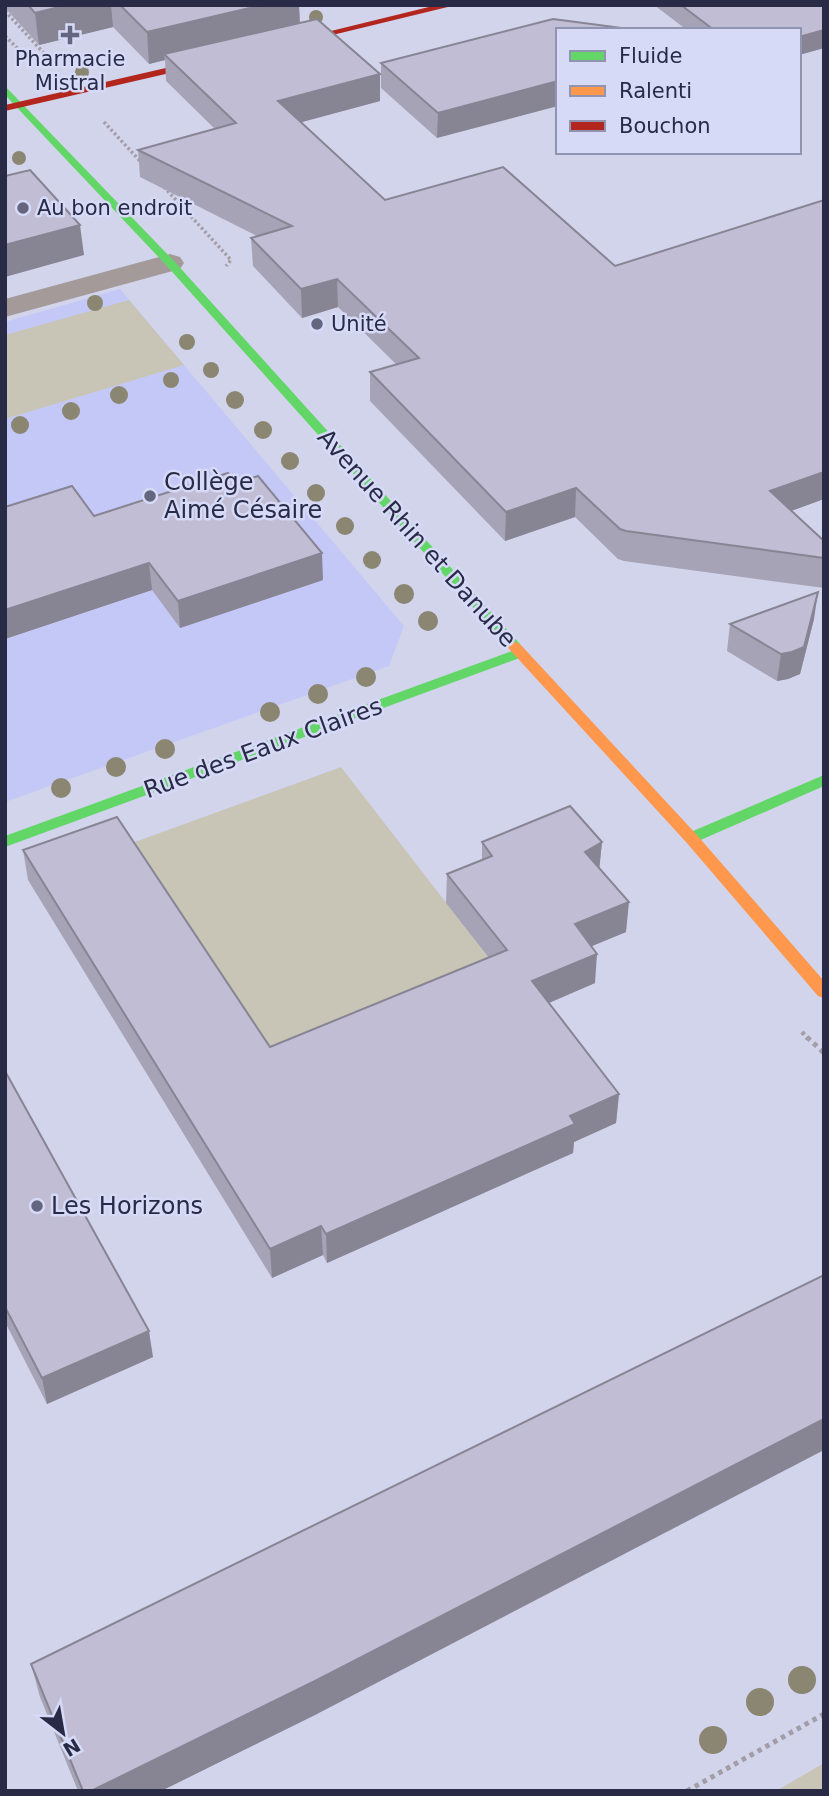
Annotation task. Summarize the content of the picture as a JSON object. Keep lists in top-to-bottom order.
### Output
{
  "streets": {
    "street": ["Avenue Rhin et Danube", "Rue des Eaux Claires"]
  },
  "crossings": [
    ["Avenue Rhin et Danube", "Rue des Eaux Claires"]
  ],
  "places": {
    "health": ["Pharmacie Mistral"],
    "other": [
      "Au bon endroit",
      "Unité",
      "Collège Aimé Césaire",
      "Les Horizons"
    ]
  },
  "legend": ["Fluide", "Ralenti", "Bouchon"],
  "north": "bottom right"
}
